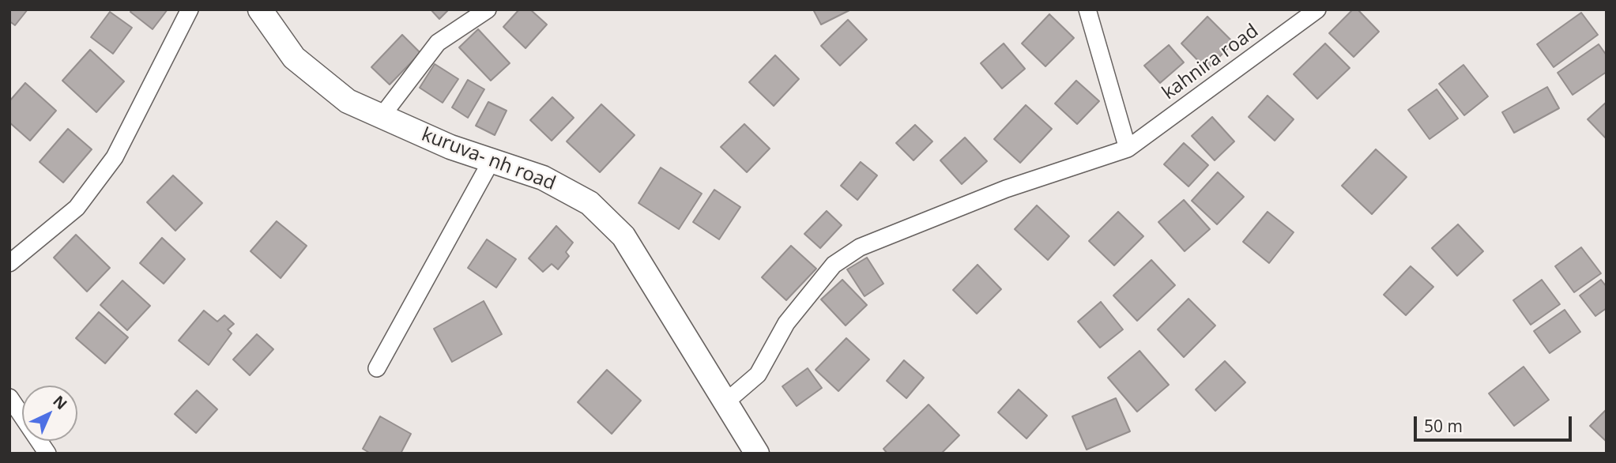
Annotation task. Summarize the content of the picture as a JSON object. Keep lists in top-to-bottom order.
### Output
{
  "streets": {
    "main road": ["kuruva- nh road"],
    "street": ["kahnira road"]
  },
  "crossings": [
    ["kahnira road", "kuruva- nh road"]
  ],
  "scale_bar": "50 m",
  "north": "top right"
}
